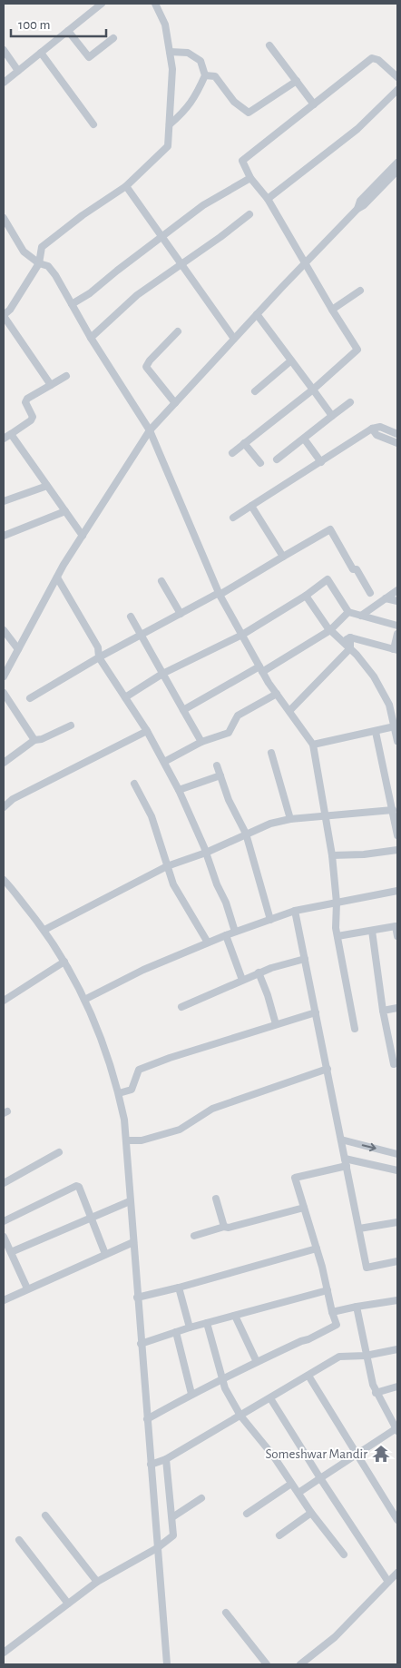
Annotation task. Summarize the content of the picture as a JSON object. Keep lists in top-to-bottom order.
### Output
{
  "places": {
    "temple": ["Someshwar Mandir"]
  },
  "scale_bar": "100 m"
}
